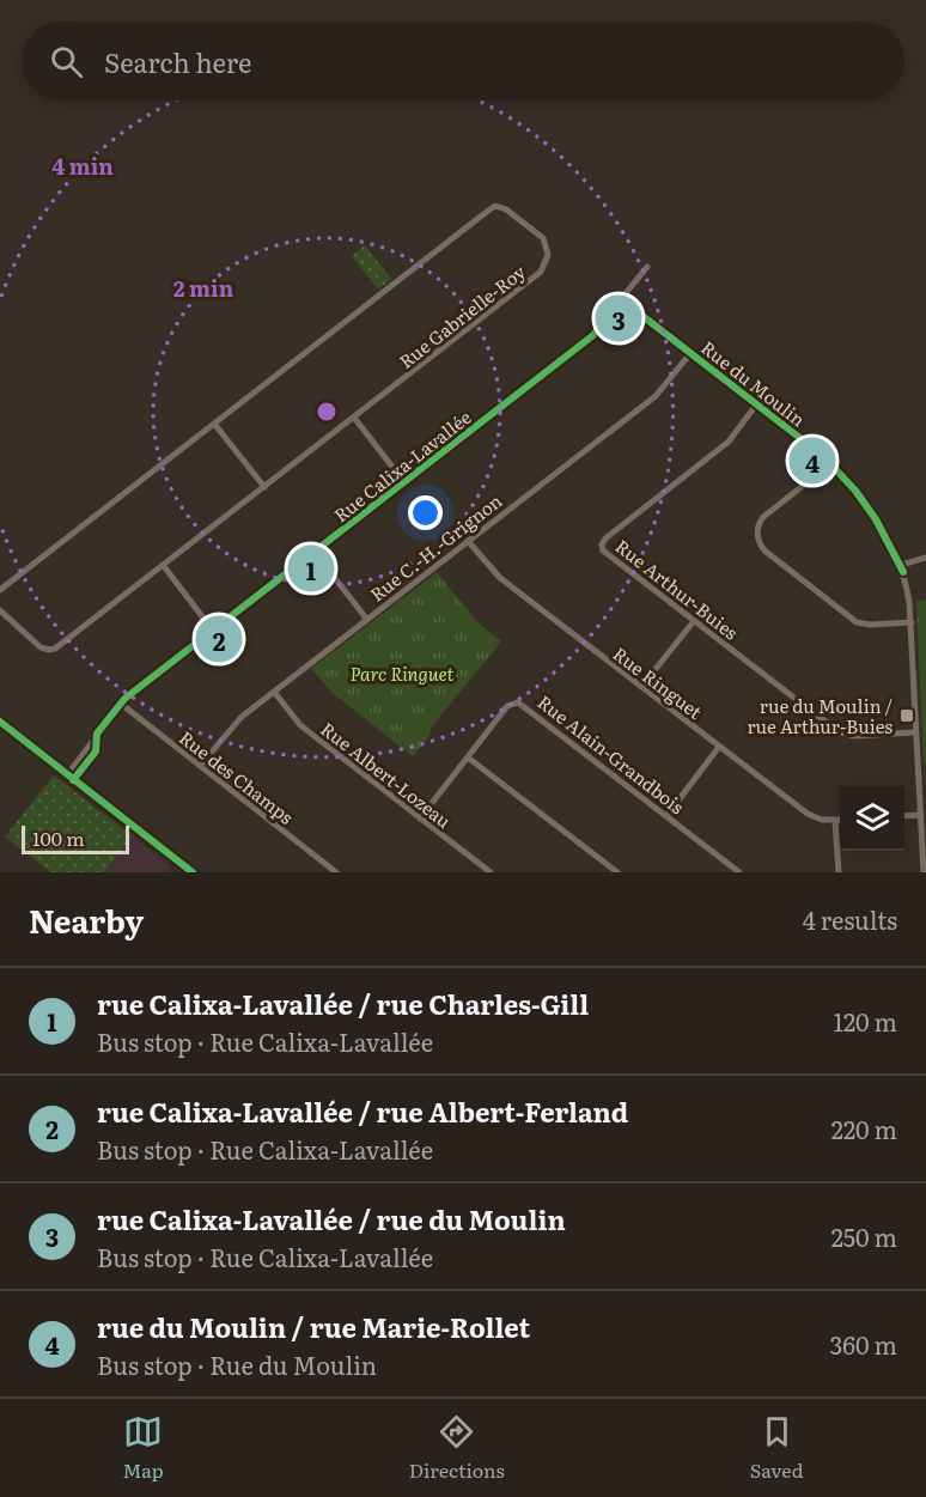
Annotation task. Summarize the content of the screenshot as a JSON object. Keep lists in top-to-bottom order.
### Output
{
  "streets": {
    "street": [
      "Rue Gabrielle-Roy",
      "Rue du Moulin",
      "Rue Calixa-Lavallée",
      "Rue C.-H.-Grignon",
      "Rue Arthur-Buies",
      "Rue Ringuet",
      "Rue Alain-Grandbois",
      "Rue Albert-Lozeau",
      "Rue des Champs"
    ]
  },
  "crossings": [
    ["Rue du Moulin", "Rue Calixa-Lavallée"],
    ["Rue du Moulin", "Rue C.-H.-Grignon"],
    ["Rue du Moulin", "Rue Arthur-Buies"],
    ["Rue Calixa-Lavallée", "Rue des Champs"],
    ["Rue C.-H.-Grignon", "Rue Ringuet"],
    ["Rue C.-H.-Grignon", "Rue Albert-Lozeau"],
    ["Rue C.-H.-Grignon", "Rue des Champs"],
    ["Rue Alain-Grandbois", "Rue Albert-Lozeau"]
  ],
  "parks": ["Parc Ringuet"],
  "places": {
    "transit": ["rue du Moulin / rue Arthur-Buies"]
  },
  "scale_bar": "100 m",
  "page": {
    "search": "Search here",
    "pins": [
      "3",
      "4",
      "1",
      "2"
    ],
    "scale": "100 m",
    "heading": ["Nearby", "4 results"],
    "list": [
      {
        "mark": "1",
        "name": "rue Calixa-Lavallée / rue Charles-Gill",
        "note": "Bus stop · Rue Calixa-Lavallée",
        "value": "120 m"
      },
      {
        "mark": "2",
        "name": "rue Calixa-Lavallée / rue Albert-Ferland",
        "note": "Bus stop · Rue Calixa-Lavallée",
        "value": "220 m"
      },
      {
        "mark": "3",
        "name": "rue Calixa-Lavallée / rue du Moulin",
        "note": "Bus stop · Rue Calixa-Lavallée",
        "value": "250 m"
      },
      {
        "mark": "4",
        "name": "rue du Moulin / rue Marie-Rollet",
        "note": "Bus stop · Rue du Moulin",
        "value": "360 m"
      }
    ],
    "nav": ["Map", "Directions", "Saved"]
  },
  "rings": ["4 min", "2 min"]
}
